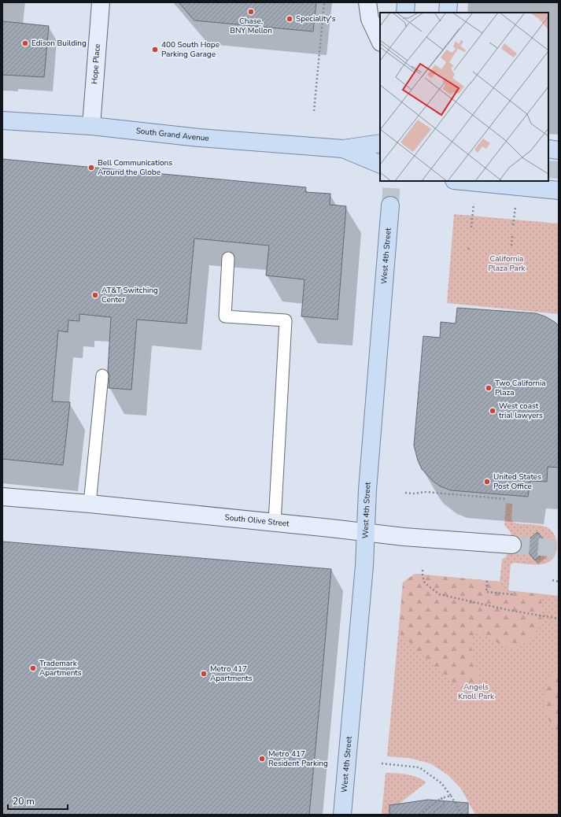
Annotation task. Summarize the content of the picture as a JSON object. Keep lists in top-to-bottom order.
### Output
{
  "streets": {
    "main road": [
      "Hope Place",
      "South Grand Avenue",
      "West 4th Street",
      "South Olive Street"
    ]
  },
  "crossings": [
    ["Hope Place", "South Grand Avenue"],
    ["West 4th Street", "South Olive Street"]
  ],
  "parks": ["California Plaza Park", "Angels Knoll Park"],
  "places": [
    "Chase, BNY Mellon",
    "Speciality's",
    "Edison Building",
    "400 South Hope Parking Garage",
    "Bell Communications Around the Globe",
    "AT&T Switching Center",
    "Two California Plaza",
    "West coast trial lawyers",
    "United States Post Office",
    "Trademark Apartments",
    "Metro 417 Apartments",
    "Metro 417 Resident Parking"
  ],
  "scale_bar": "20 m"
}
